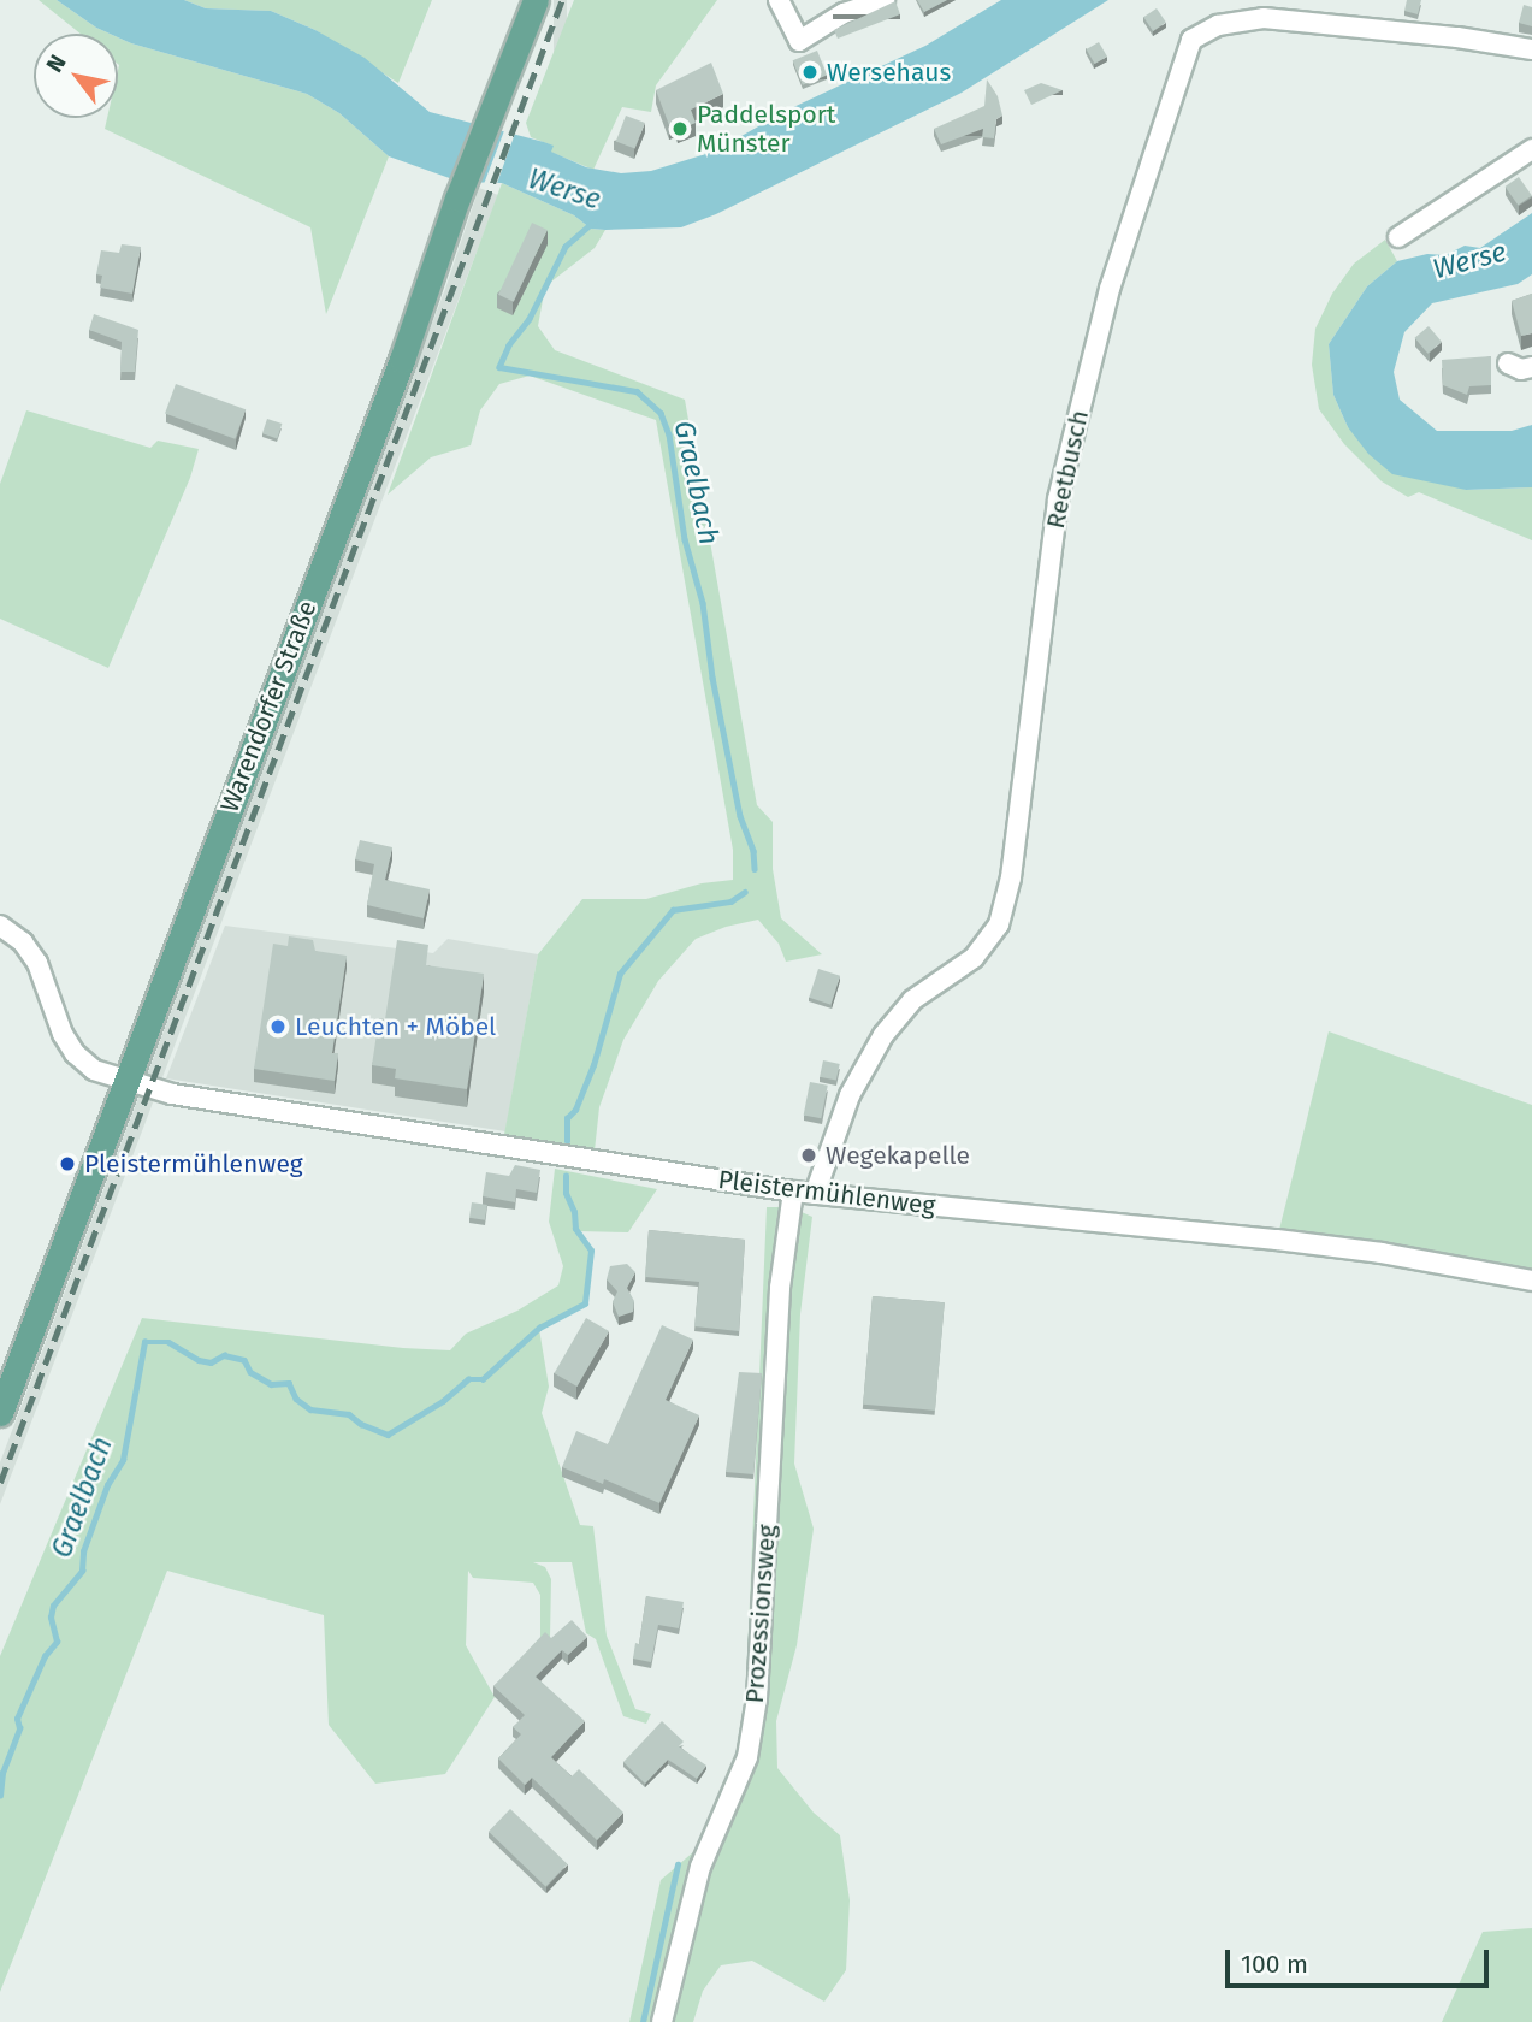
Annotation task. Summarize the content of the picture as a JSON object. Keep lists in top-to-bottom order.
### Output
{
  "streets": {
    "main road": ["Warendorfer Straße"],
    "street": ["Reetbusch", "Pleistermühlenweg", "Prozessionsweg"]
  },
  "crossings": [
    ["Reetbusch", "Pleistermühlenweg"],
    ["Warendorfer Straße", "Pleistermühlenweg"],
    ["Pleistermühlenweg", "Prozessionsweg"]
  ],
  "water": ["Werse", "Graelbach"],
  "places": [
    "Wersehaus",
    "Paddelsport Münster",
    "Leuchten + Möbel",
    "Wegekapelle",
    "Pleistermühlenweg"
  ],
  "scale_bar": "100 m",
  "north": "top left"
}
